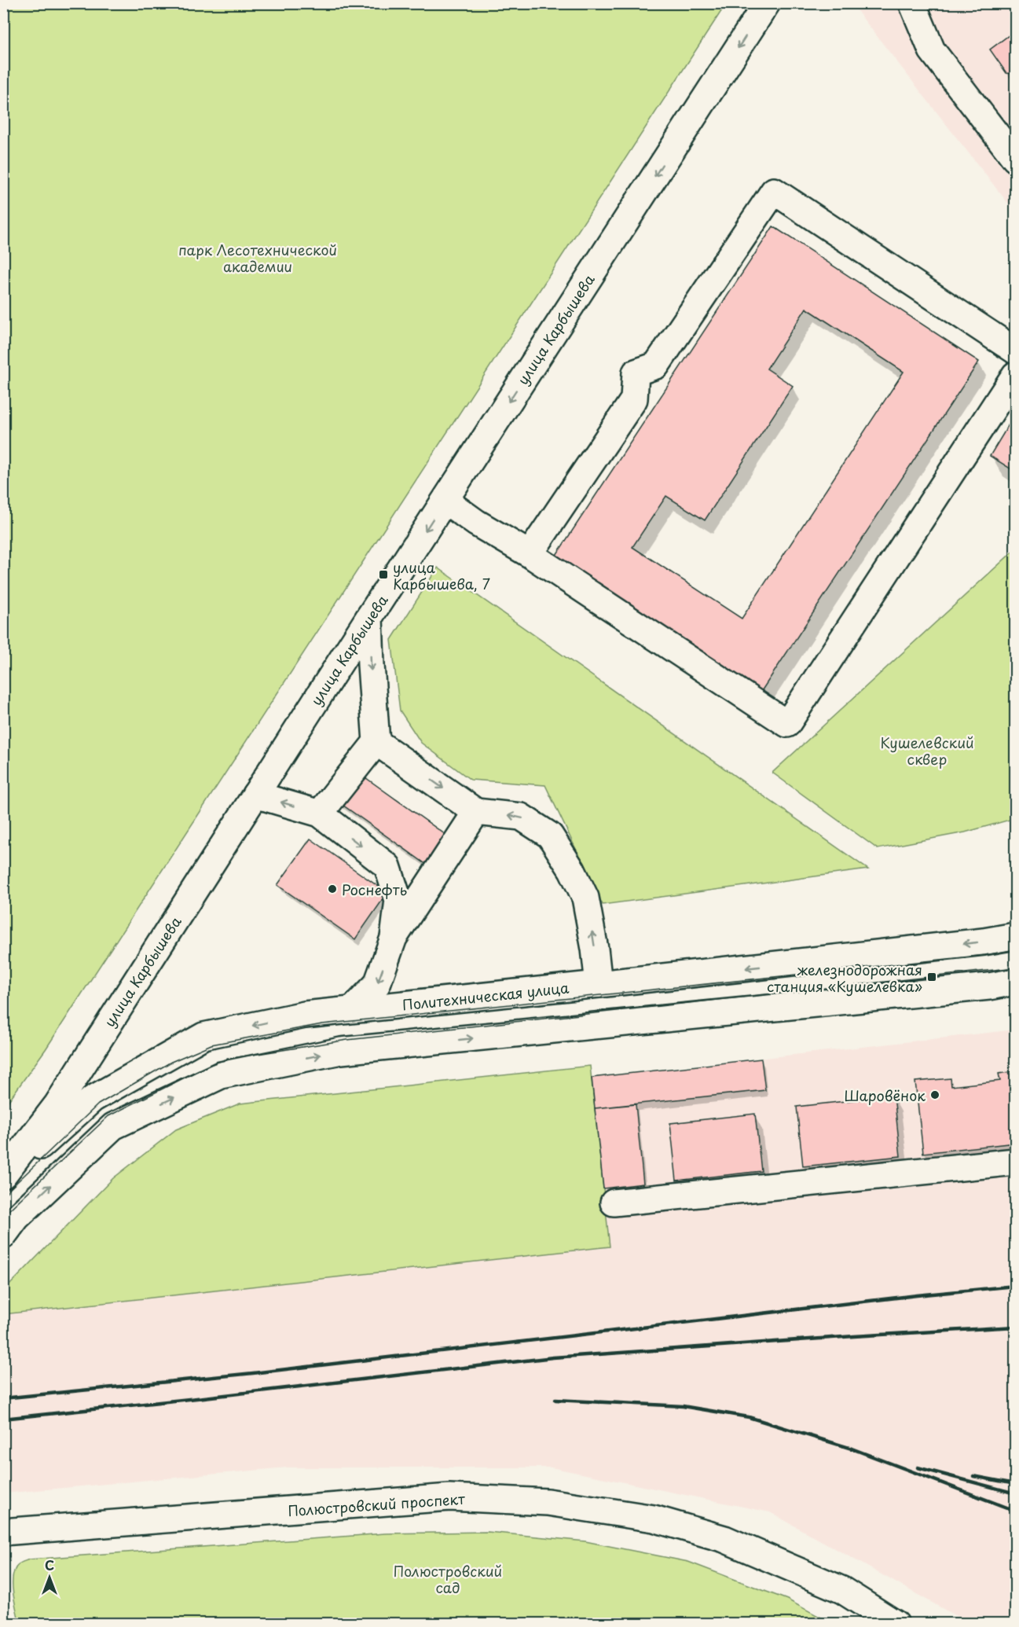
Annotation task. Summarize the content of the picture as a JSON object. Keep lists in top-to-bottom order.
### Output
{
  "streets": {
    "main road": ["улица Карбышева", "Политехническая улица", "Полюстровский проспект"]
  },
  "one_way": ["улица Карбышева"],
  "parks": ["парк Лесотехнической академии", "Кушелевский сквер", "Полюстровский сад"],
  "places": {
    "transit": ["улица Карбышева, 7", "железнодорожная станция «Кушелевка»"],
    "other": ["Роснефть", "Шаровёнок"]
  },
  "north": "top"
}
